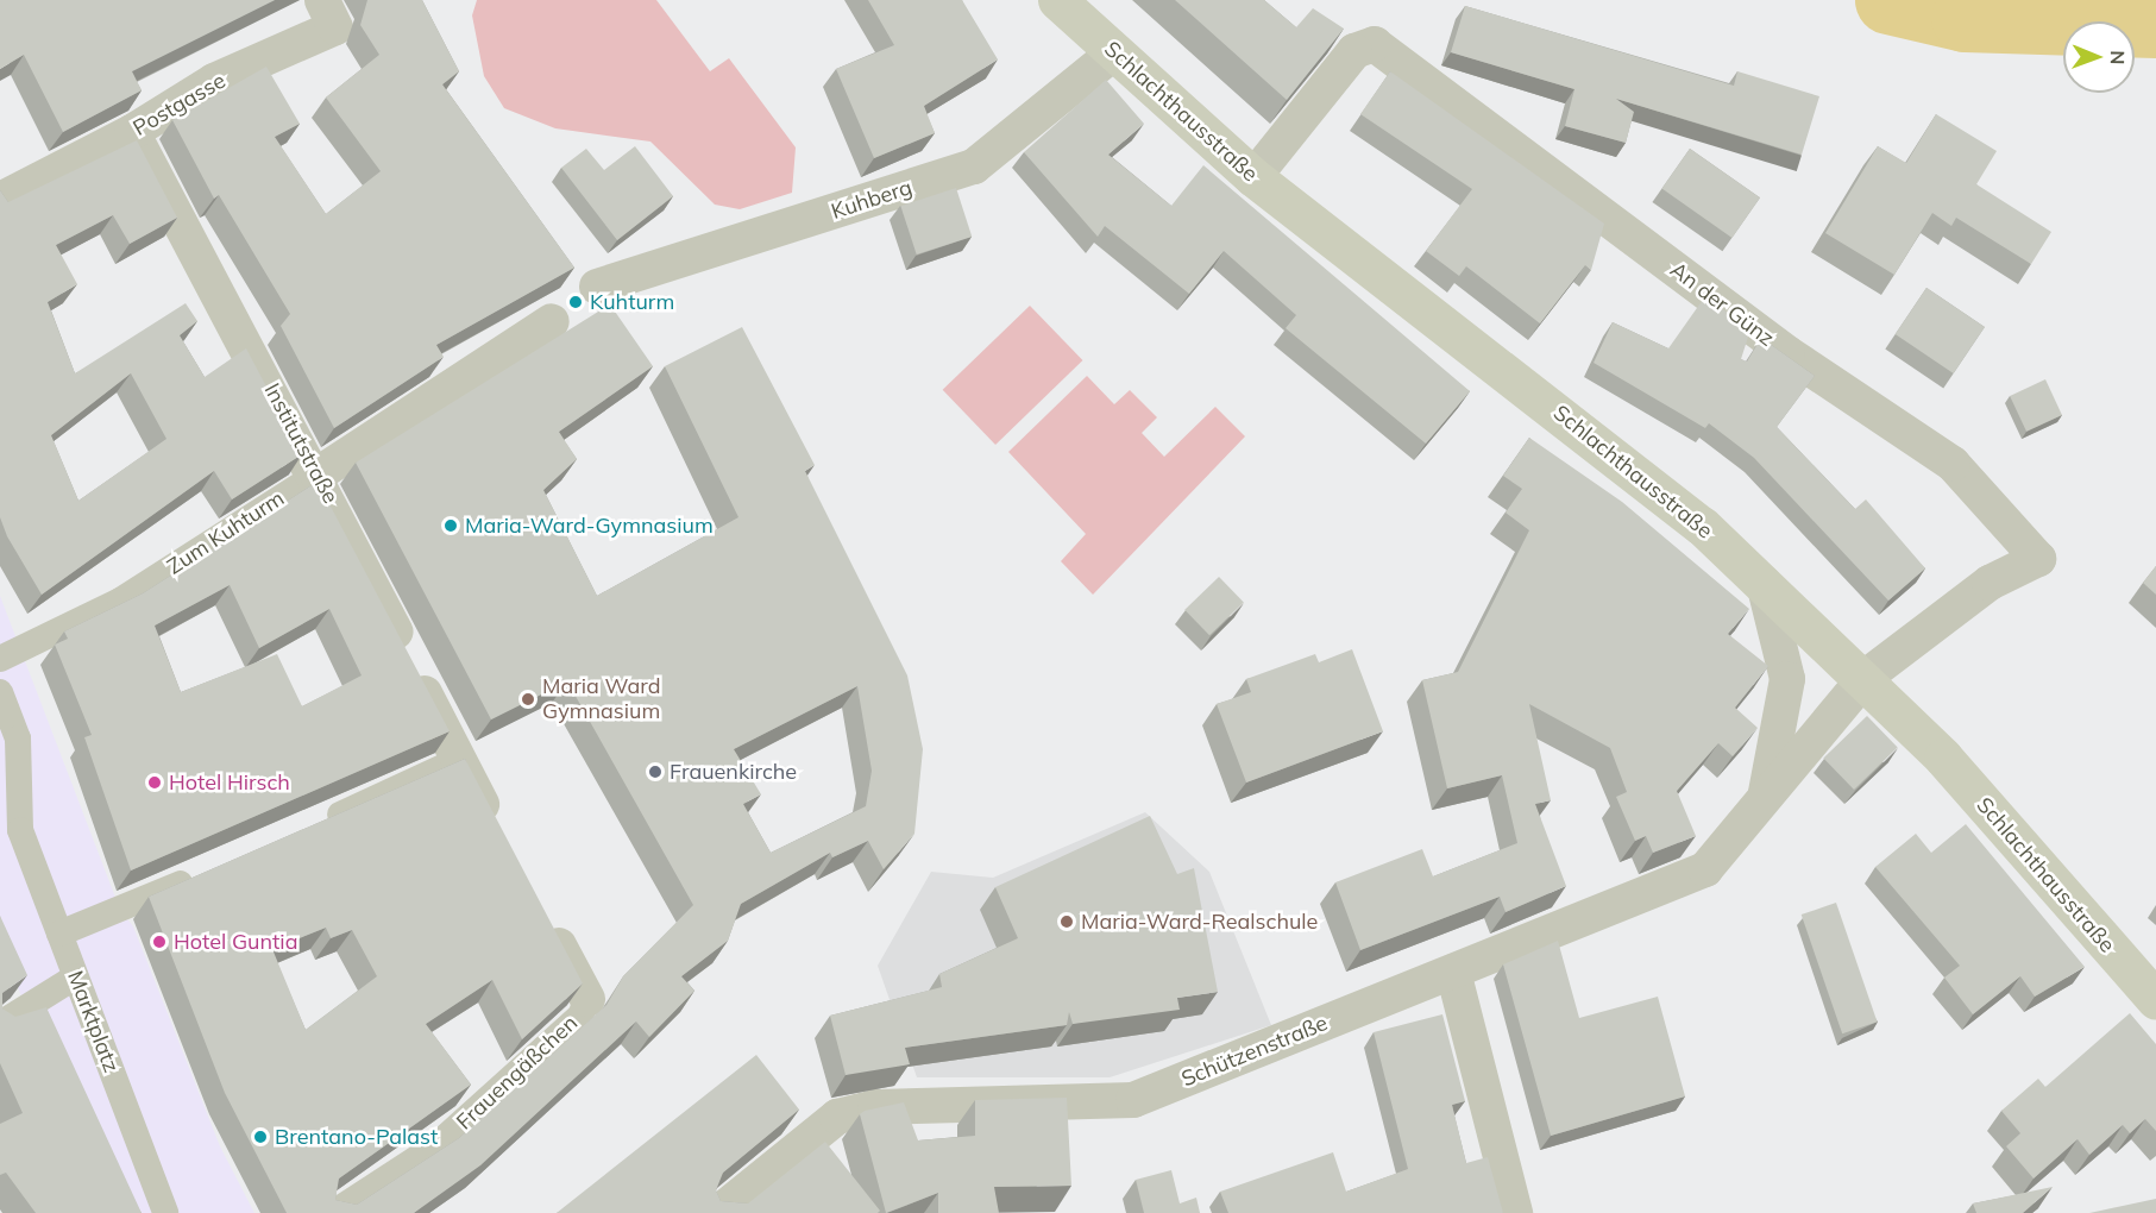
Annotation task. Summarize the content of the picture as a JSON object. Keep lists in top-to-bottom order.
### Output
{
  "streets": {
    "main road": ["Schlachthausstraße"],
    "street": [
      "Postgasse",
      "Kuhberg",
      "An der Günz",
      "Institutstraße",
      "Zum Kuhturm",
      "Marktplatz",
      "Schützenstraße",
      "Frauengäßchen"
    ]
  },
  "crossings": [
    ["Postgasse", "Institutstraße"],
    ["Schlachthausstraße", "Kuhberg"],
    ["Schlachthausstraße", "An der Günz"],
    ["Schlachthausstraße", "Schützenstraße"],
    ["An der Günz", "Schützenstraße"],
    ["Institutstraße", "Zum Kuhturm"]
  ],
  "places": [
    "Kuhturm",
    "Maria-Ward-Gymnasium",
    "Maria Ward Gymnasium",
    "Frauenkirche",
    "Hotel Hirsch",
    "Maria-Ward-Realschule",
    "Hotel Guntia",
    "Brentano-Palast"
  ],
  "north": "right"
}
